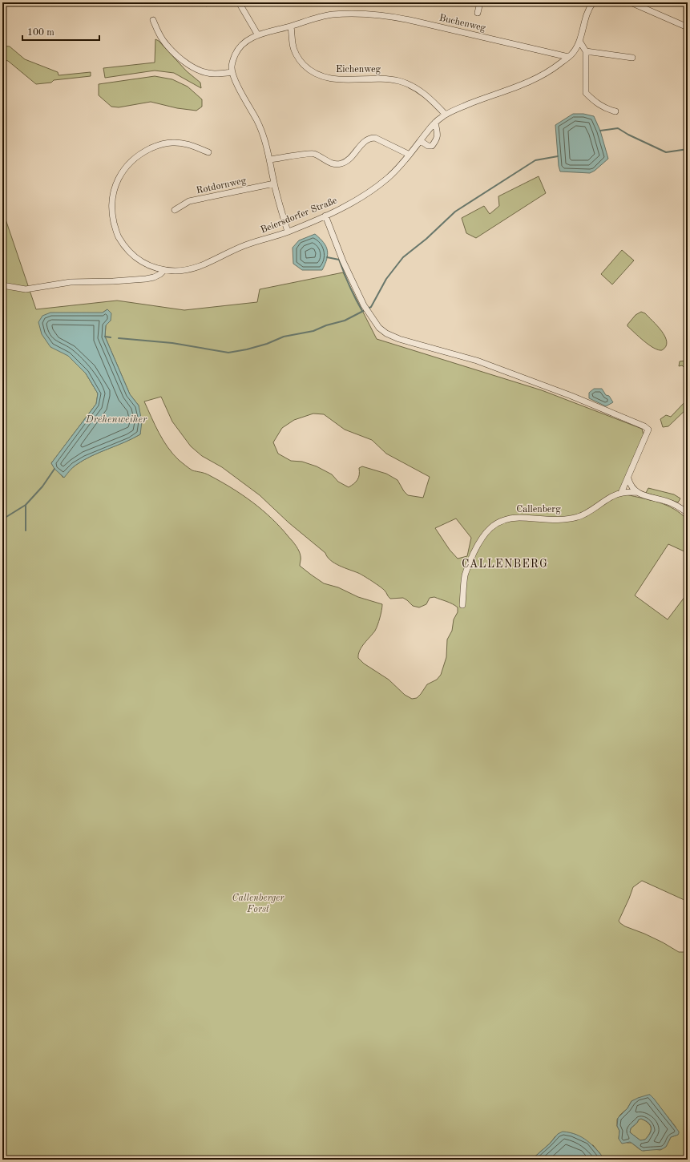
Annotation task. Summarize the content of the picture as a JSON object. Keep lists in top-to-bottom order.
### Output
{
  "streets": {
    "street": [
      "Buchenweg",
      "Eichenweg",
      "Rotdornweg",
      "Beiersdorfer Straße",
      "Callenberg"
    ]
  },
  "crossings": [
    ["Buchenweg", "Eichenweg"],
    ["Buchenweg", "Rotdornweg"],
    ["Buchenweg", "Beiersdorfer Straße"],
    ["Eichenweg", "Beiersdorfer Straße"]
  ],
  "districts": ["CALLENBERG"],
  "water": ["Drehenweiher"],
  "parks": ["Callenberger Forst"],
  "scale_bar": "100 m"
}
